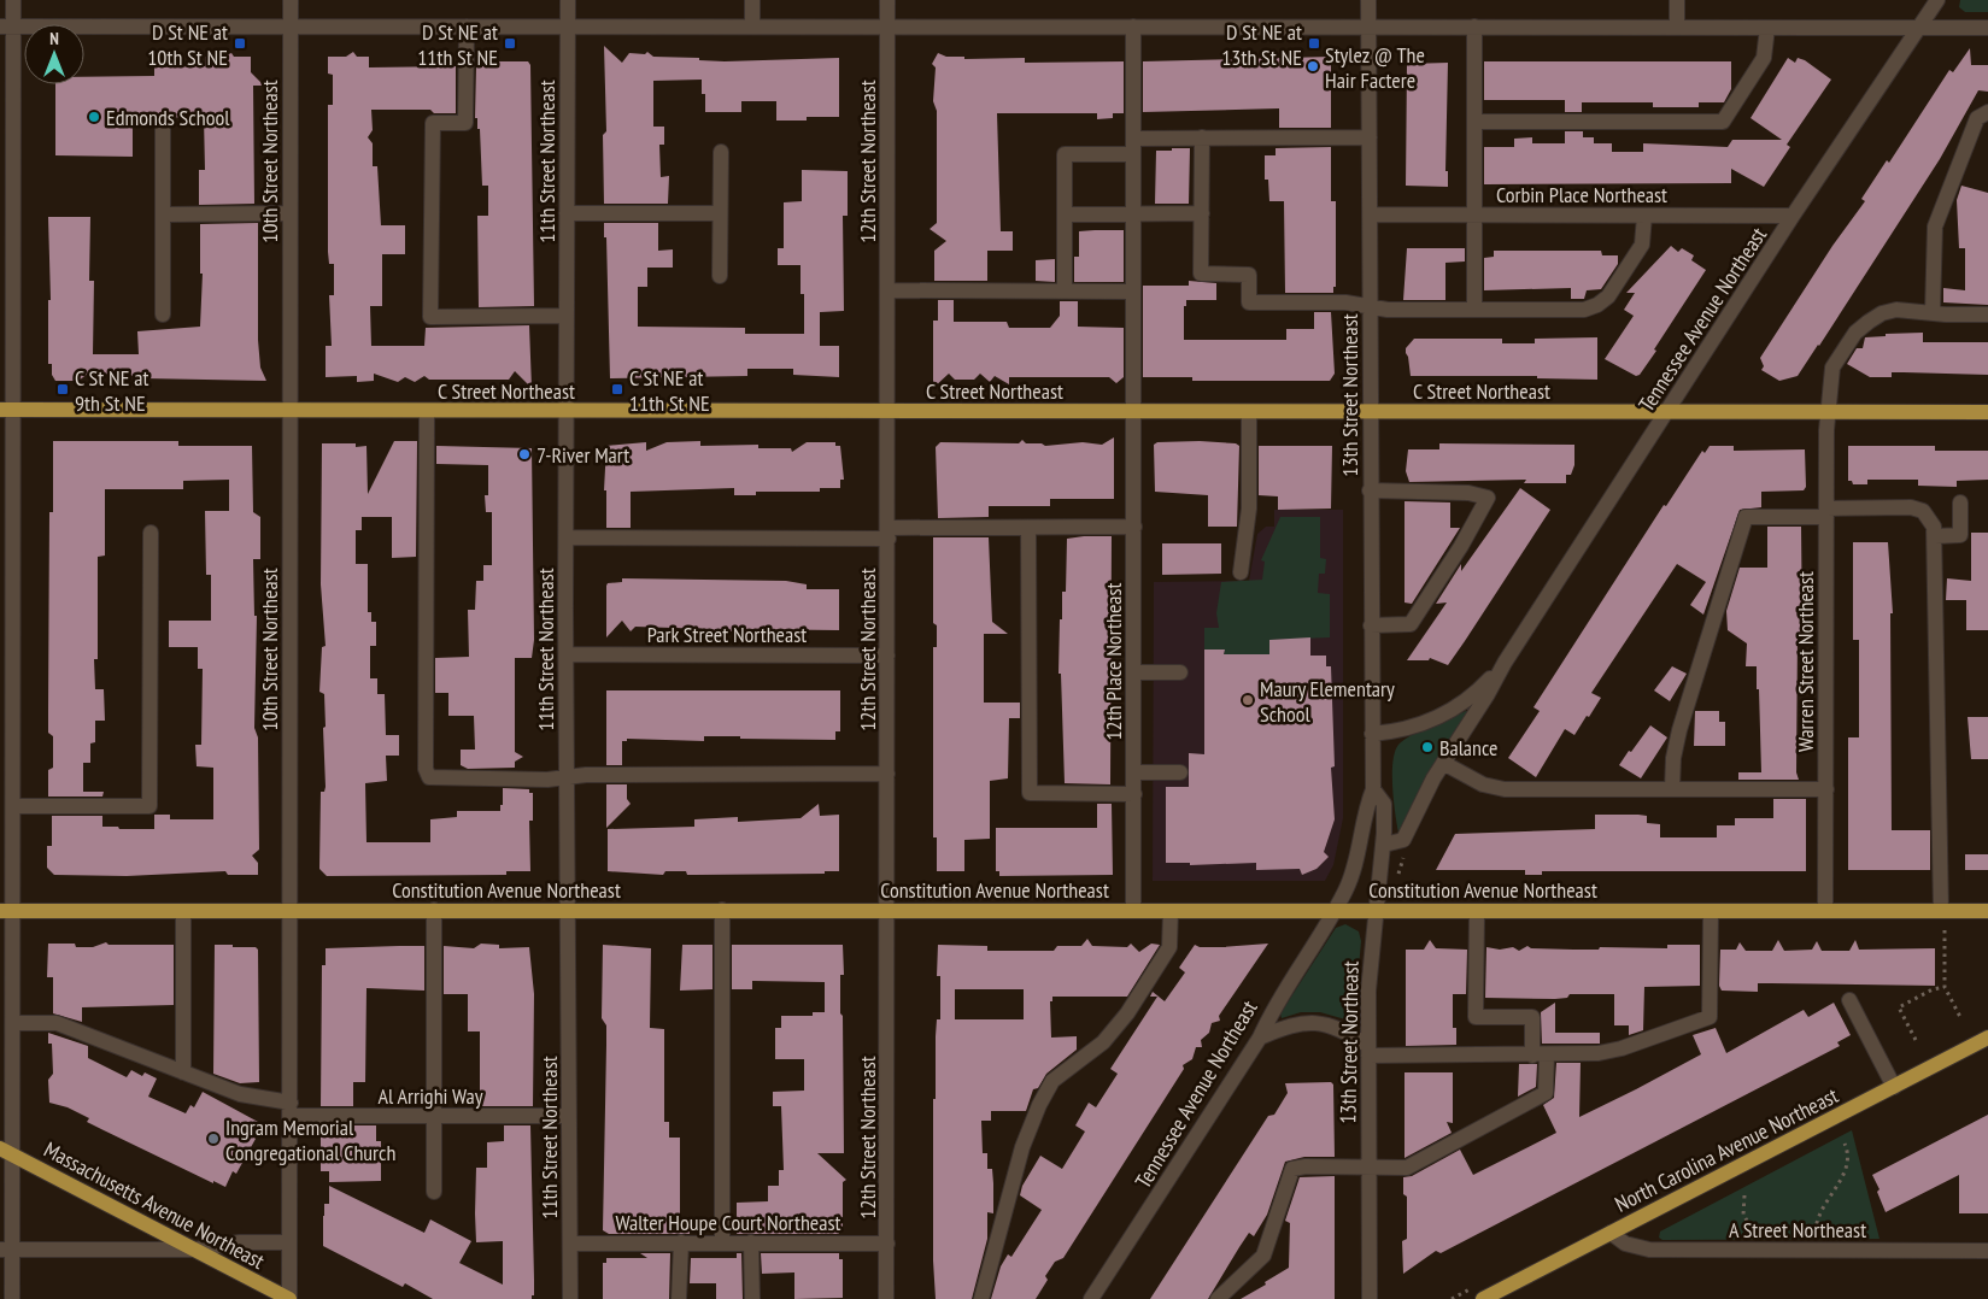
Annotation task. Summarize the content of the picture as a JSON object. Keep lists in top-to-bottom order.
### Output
{
  "streets": {
    "main road": [
      "C Street Northeast",
      "Constitution Avenue Northeast",
      "North Carolina Avenue Northeast",
      "Massachusetts Avenue Northeast"
    ],
    "street": [
      "10th Street Northeast",
      "11th Street Northeast",
      "12th Street Northeast",
      "Corbin Place Northeast",
      "Tennessee Avenue Northeast",
      "13th Street Northeast",
      "Park Street Northeast",
      "12th Place Northeast",
      "Warren Street Northeast",
      "Al Arrighi Way",
      "Walter Houpe Court Northeast",
      "A Street Northeast"
    ]
  },
  "crossings": [
    ["10th Street Northeast", "C Street Northeast"],
    ["10th Street Northeast", "Constitution Avenue Northeast"],
    ["10th Street Northeast", "Al Arrighi Way"],
    ["10th Street Northeast", "Massachusetts Avenue Northeast"],
    ["11th Street Northeast", "C Street Northeast"],
    ["11th Street Northeast", "Park Street Northeast"],
    ["11th Street Northeast", "Constitution Avenue Northeast"],
    ["11th Street Northeast", "Al Arrighi Way"],
    ["11th Street Northeast", "Walter Houpe Court Northeast"],
    ["12th Street Northeast", "C Street Northeast"],
    ["12th Street Northeast", "Park Street Northeast"],
    ["12th Street Northeast", "Constitution Avenue Northeast"],
    ["12th Street Northeast", "Walter Houpe Court Northeast"],
    ["Corbin Place Northeast", "Tennessee Avenue Northeast"],
    ["Corbin Place Northeast", "13th Street Northeast"],
    ["Tennessee Avenue Northeast", "C Street Northeast"],
    ["Tennessee Avenue Northeast", "13th Street Northeast"],
    ["Tennessee Avenue Northeast", "Constitution Avenue Northeast"],
    ["C Street Northeast", "13th Street Northeast"],
    ["C Street Northeast", "12th Place Northeast"],
    ["C Street Northeast", "Warren Street Northeast"],
    ["13th Street Northeast", "Constitution Avenue Northeast"],
    ["12th Place Northeast", "Constitution Avenue Northeast"],
    ["Warren Street Northeast", "Constitution Avenue Northeast"],
    ["North Carolina Avenue Northeast", "A Street Northeast"]
  ],
  "places": {
    "transit": [
      "D St NE at 10th St NE",
      "D St NE at 11th St NE",
      "D St NE at 13th St NE",
      "C St NE at 9th St NE",
      "C St NE at 11th St NE"
    ],
    "other": [
      "Stylez @ The Hair Factere",
      "Edmonds School",
      "7-River Mart",
      "Maury Elementary School",
      "Balance",
      "Ingram Memorial Congregational Church"
    ]
  },
  "north": "top"
}
